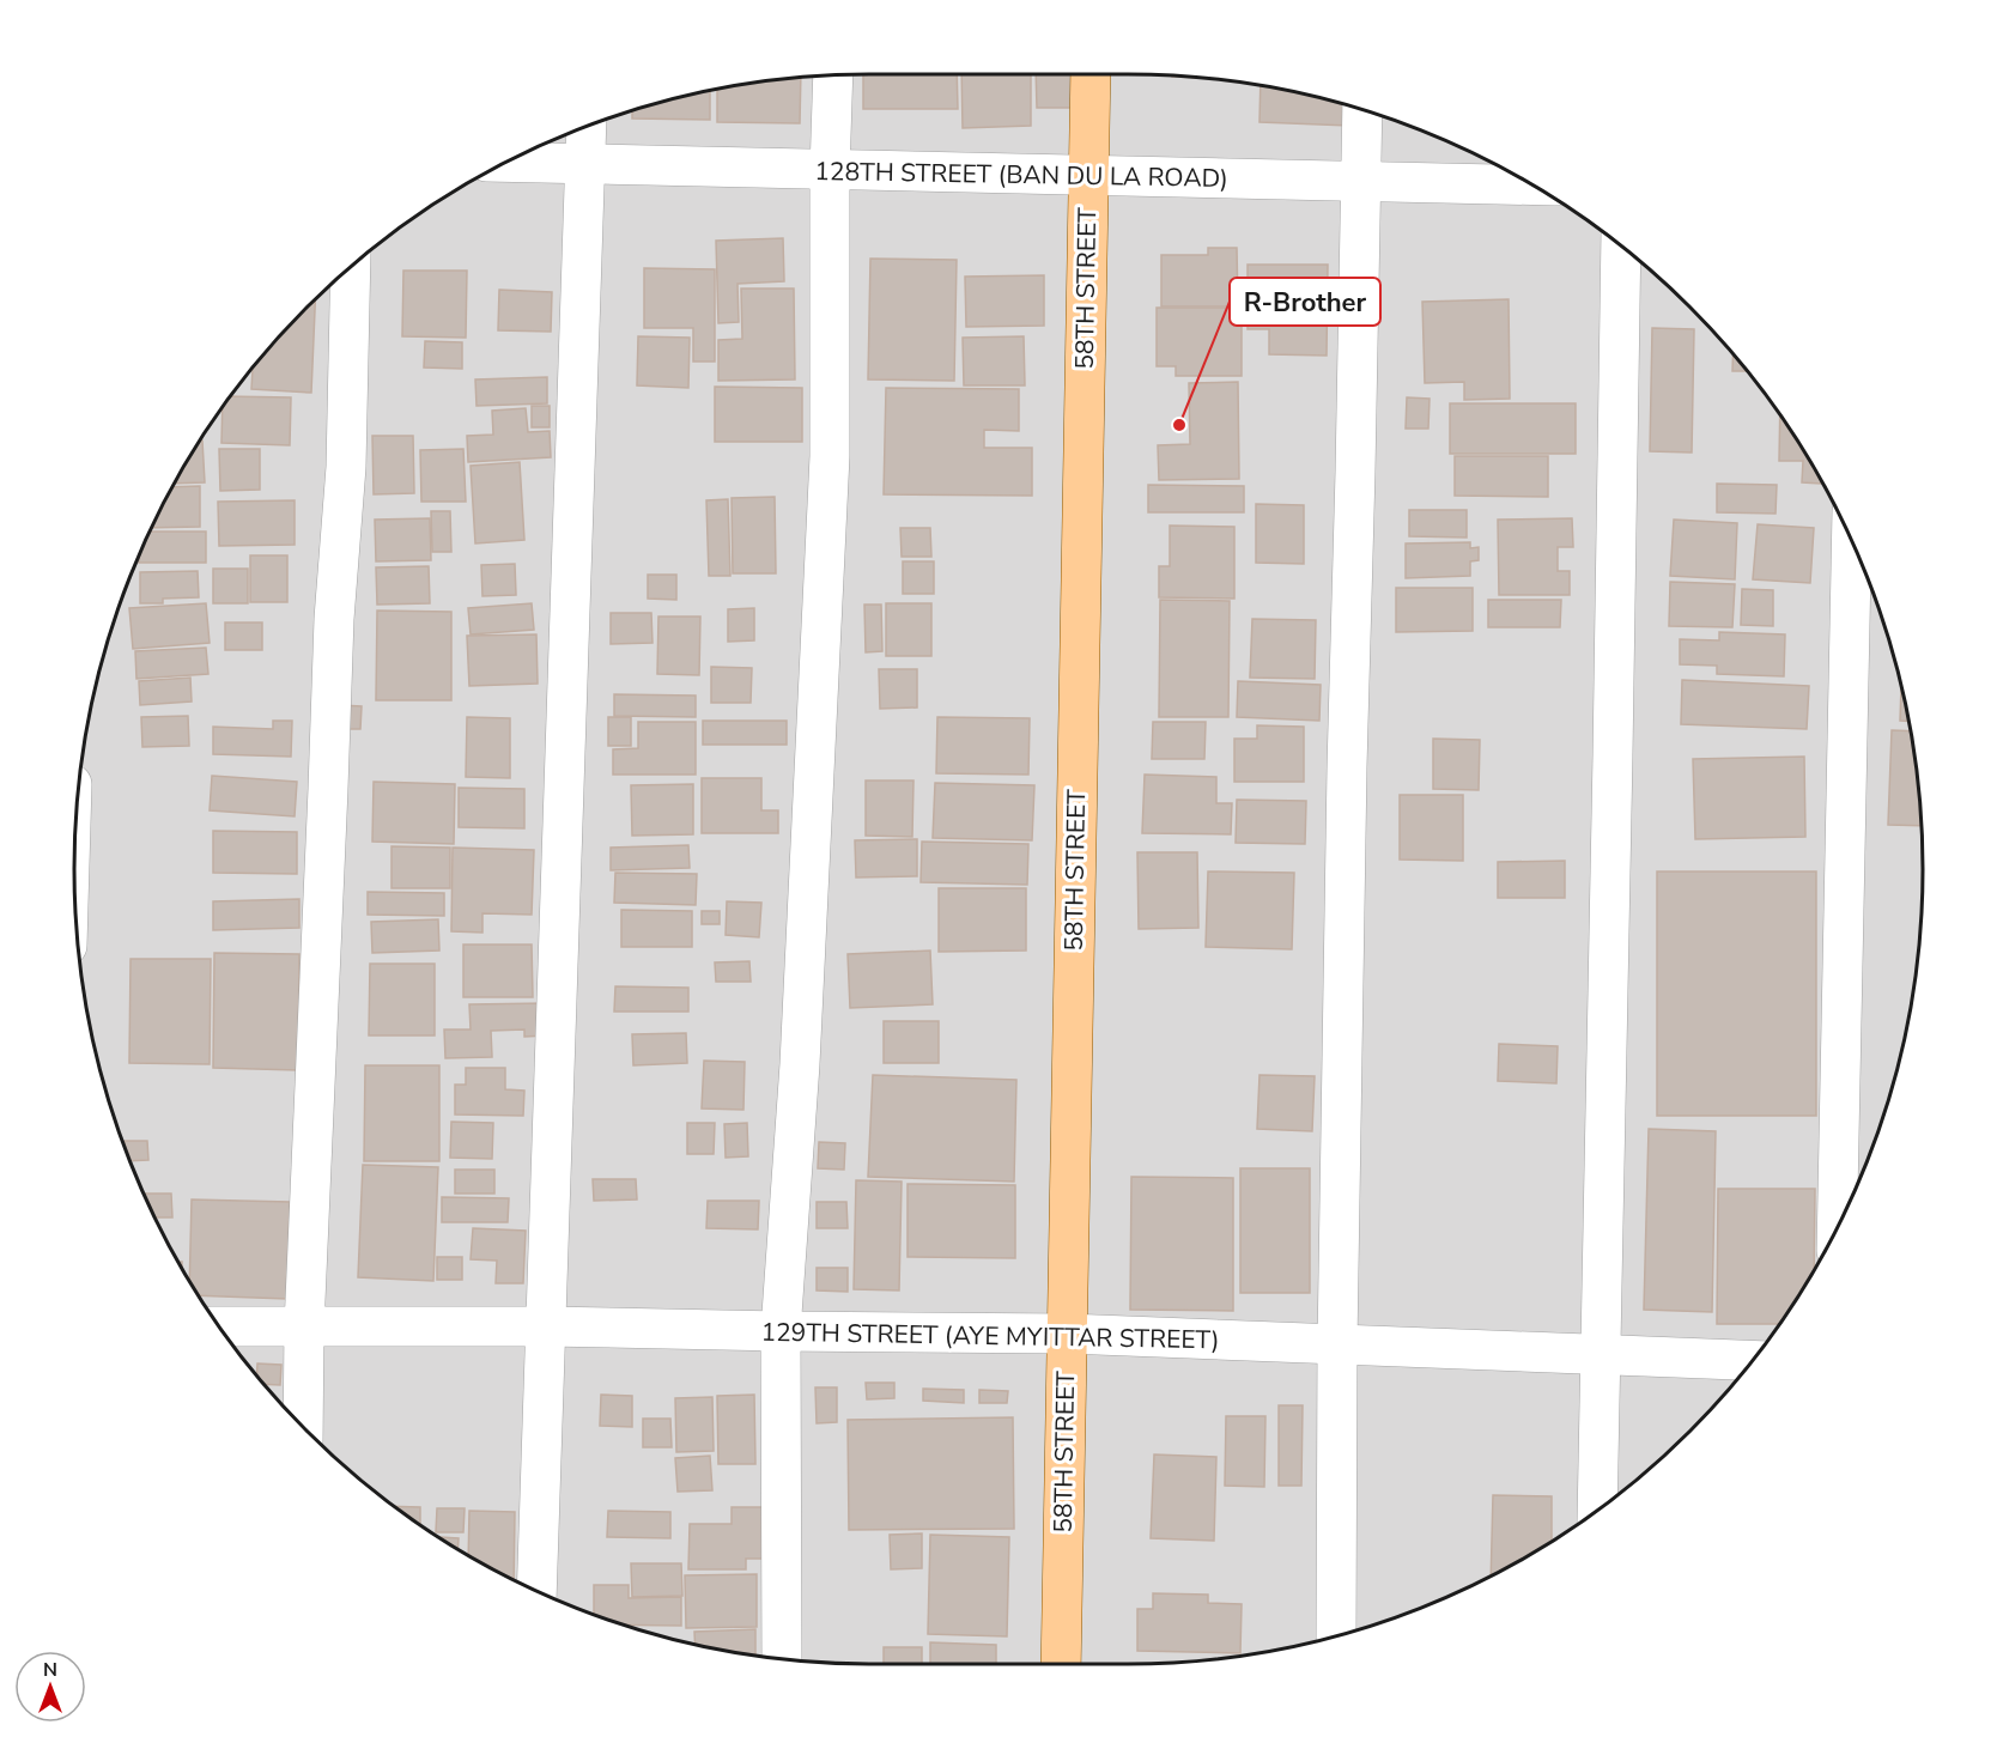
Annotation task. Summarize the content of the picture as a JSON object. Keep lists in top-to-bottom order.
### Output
{
  "streets": {
    "main road": ["58TH STREET"],
    "street": ["128TH STREET (BAN DU LA ROAD)", "129TH STREET (AYE MYITTAR STREET)"]
  },
  "crossings": [
    ["128TH STREET (BAN DU LA ROAD)", "58TH STREET"],
    ["58TH STREET", "129TH STREET (AYE MYITTAR STREET)"]
  ],
  "places": ["R-Brother"],
  "north": "top"
}
